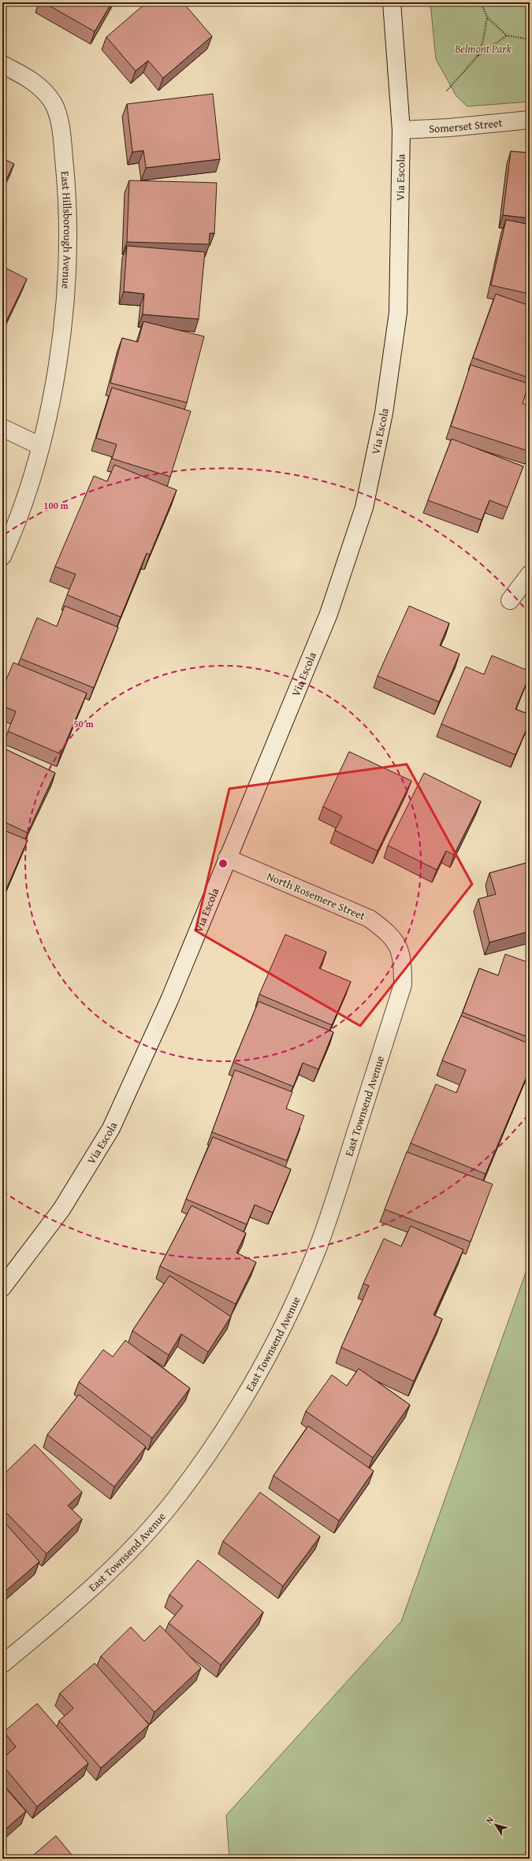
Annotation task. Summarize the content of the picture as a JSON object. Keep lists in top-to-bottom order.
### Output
{
  "streets": {
    "street": [
      "Somerset Street",
      "Via Escola",
      "East Hillsborough Avenue",
      "North Rosemere Street",
      "East Townsend Avenue"
    ]
  },
  "crossings": [
    ["Somerset Street", "Via Escola"],
    ["Via Escola", "North Rosemere Street"],
    ["North Rosemere Street", "East Townsend Avenue"]
  ],
  "parks": ["Belmont Park"],
  "north": "top left",
  "rings": ["100 m", "50 m"]
}
